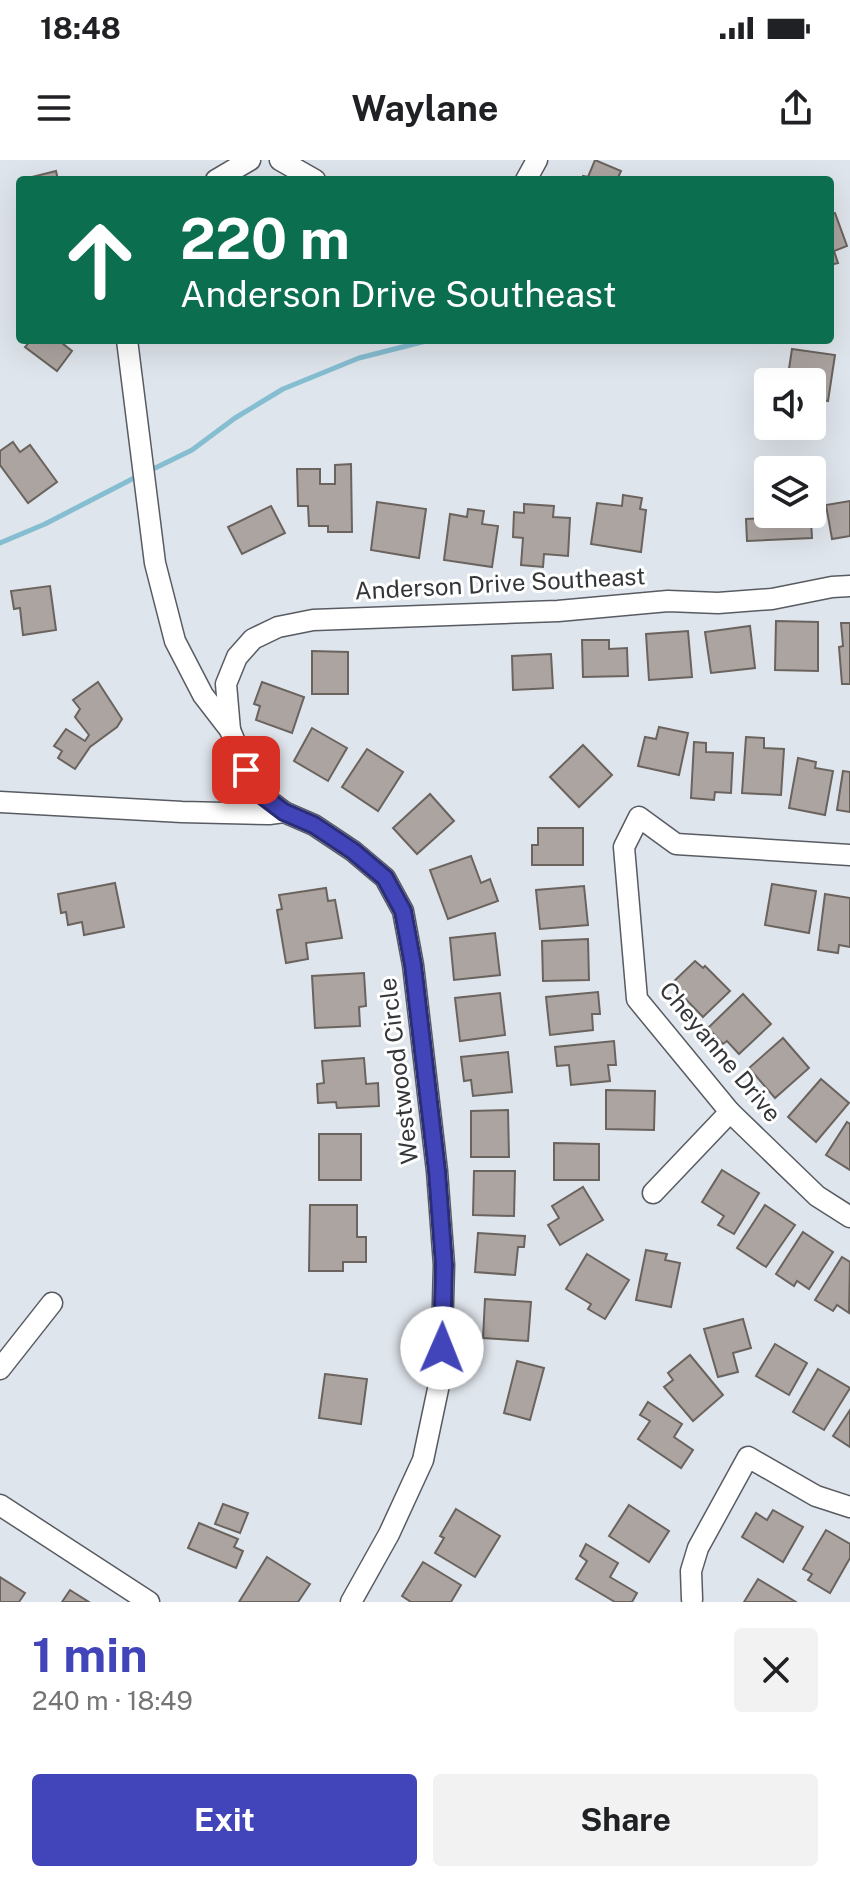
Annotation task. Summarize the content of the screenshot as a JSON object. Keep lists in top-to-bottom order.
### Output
{
  "streets": {
    "street": ["Anderson Drive Southeast", "Cheyanne Drive", "Westwood Circle"]
  },
  "crossings": [
    ["Anderson Drive Southeast", "Westwood Circle"]
  ],
  "page": {
    "status": "18:48",
    "header": "Waylane",
    "turn": ["220 m", "Anderson Drive Southeast"],
    "heading": ["1 min", "240 m · 18:49"],
    "buttons": ["Exit", "Share"]
  }
}
